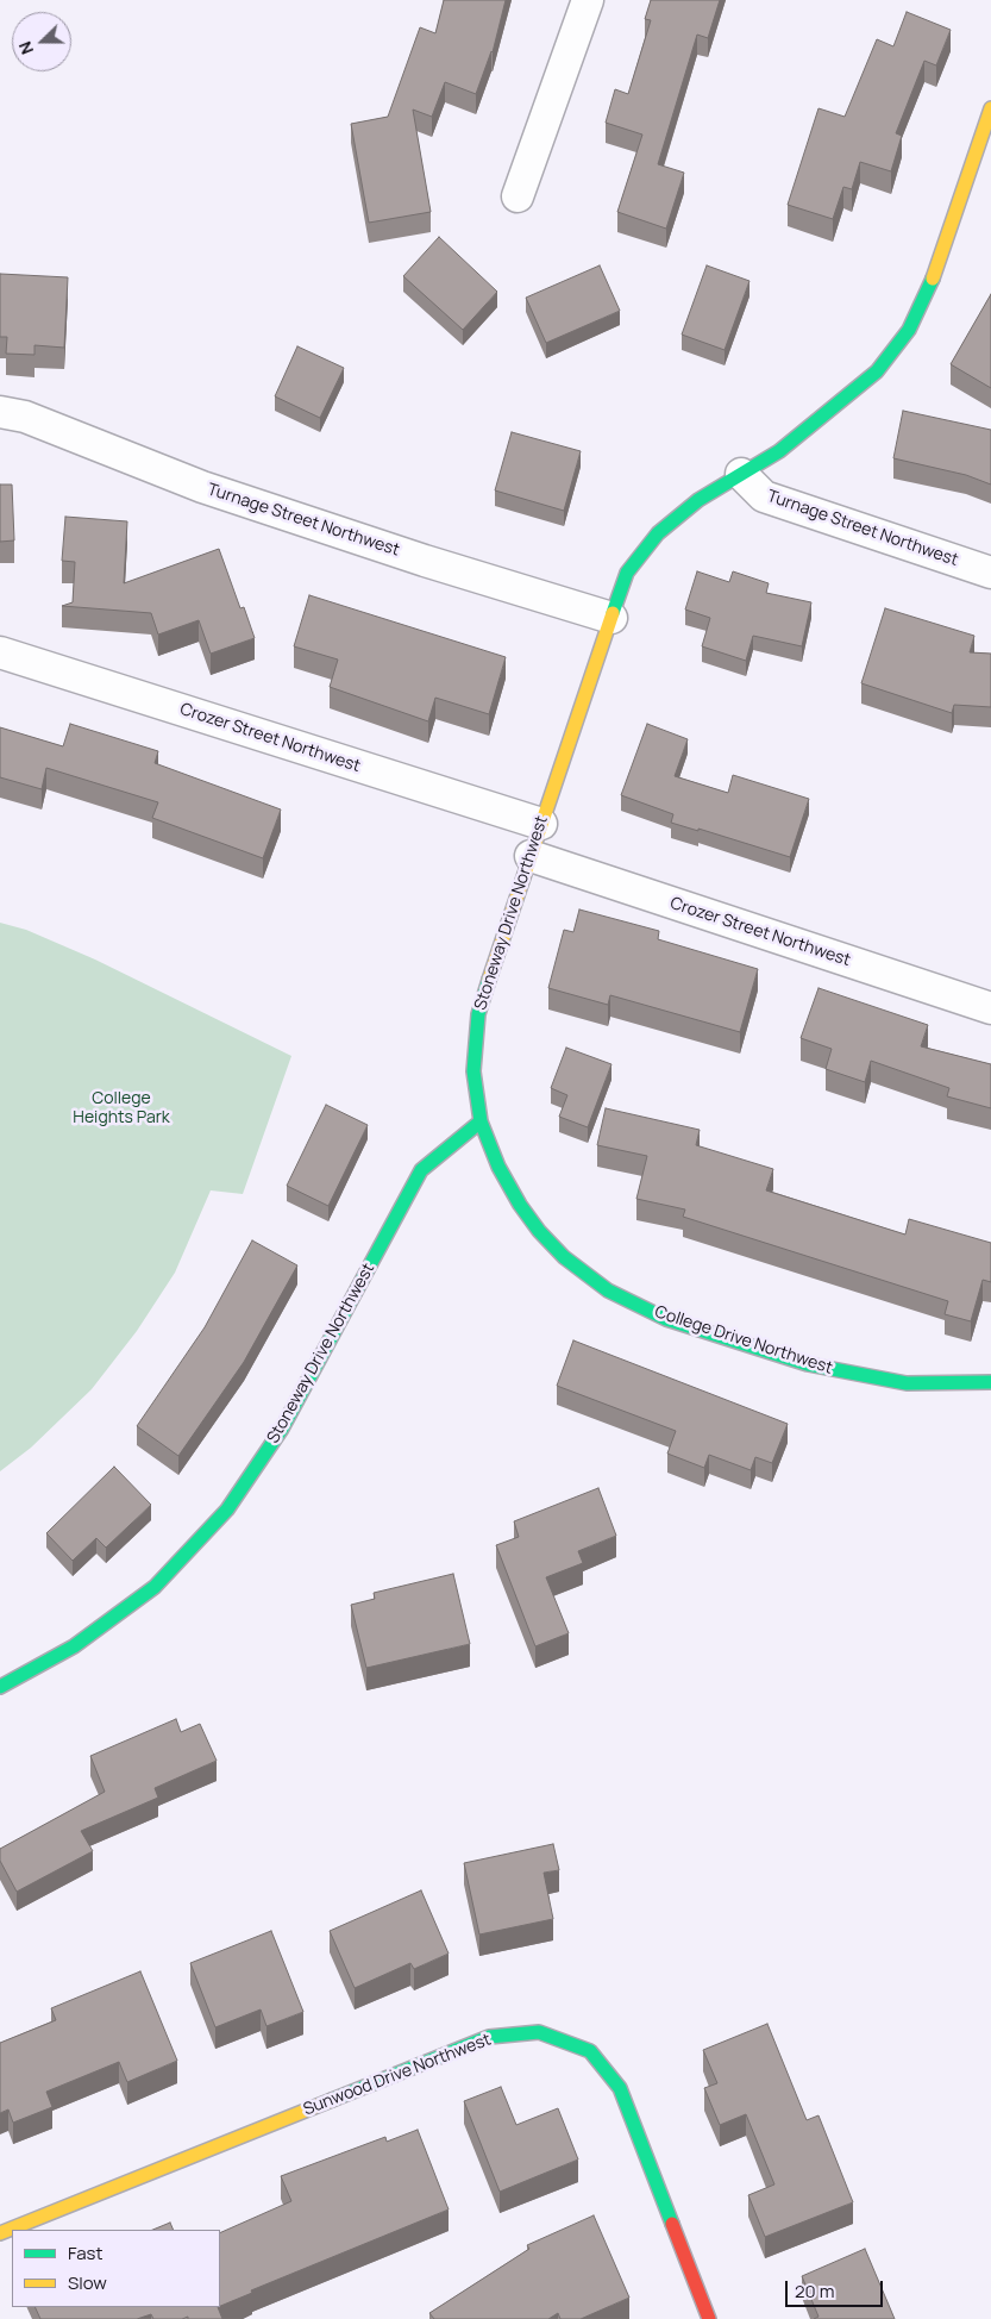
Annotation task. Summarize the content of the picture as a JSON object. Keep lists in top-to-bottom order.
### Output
{
  "streets": {
    "street": [
      "Turnage Street Northwest",
      "Crozer Street Northwest",
      "Stoneway Drive Northwest",
      "College Drive Northwest",
      "Sunwood Drive Northwest"
    ]
  },
  "crossings": [
    ["Turnage Street Northwest", "Stoneway Drive Northwest"],
    ["Crozer Street Northwest", "Stoneway Drive Northwest"],
    ["Stoneway Drive Northwest", "College Drive Northwest"]
  ],
  "parks": ["College Heights Park"],
  "legend": ["Fast", "Slow"],
  "scale_bar": "20 m",
  "north": "left"
}
